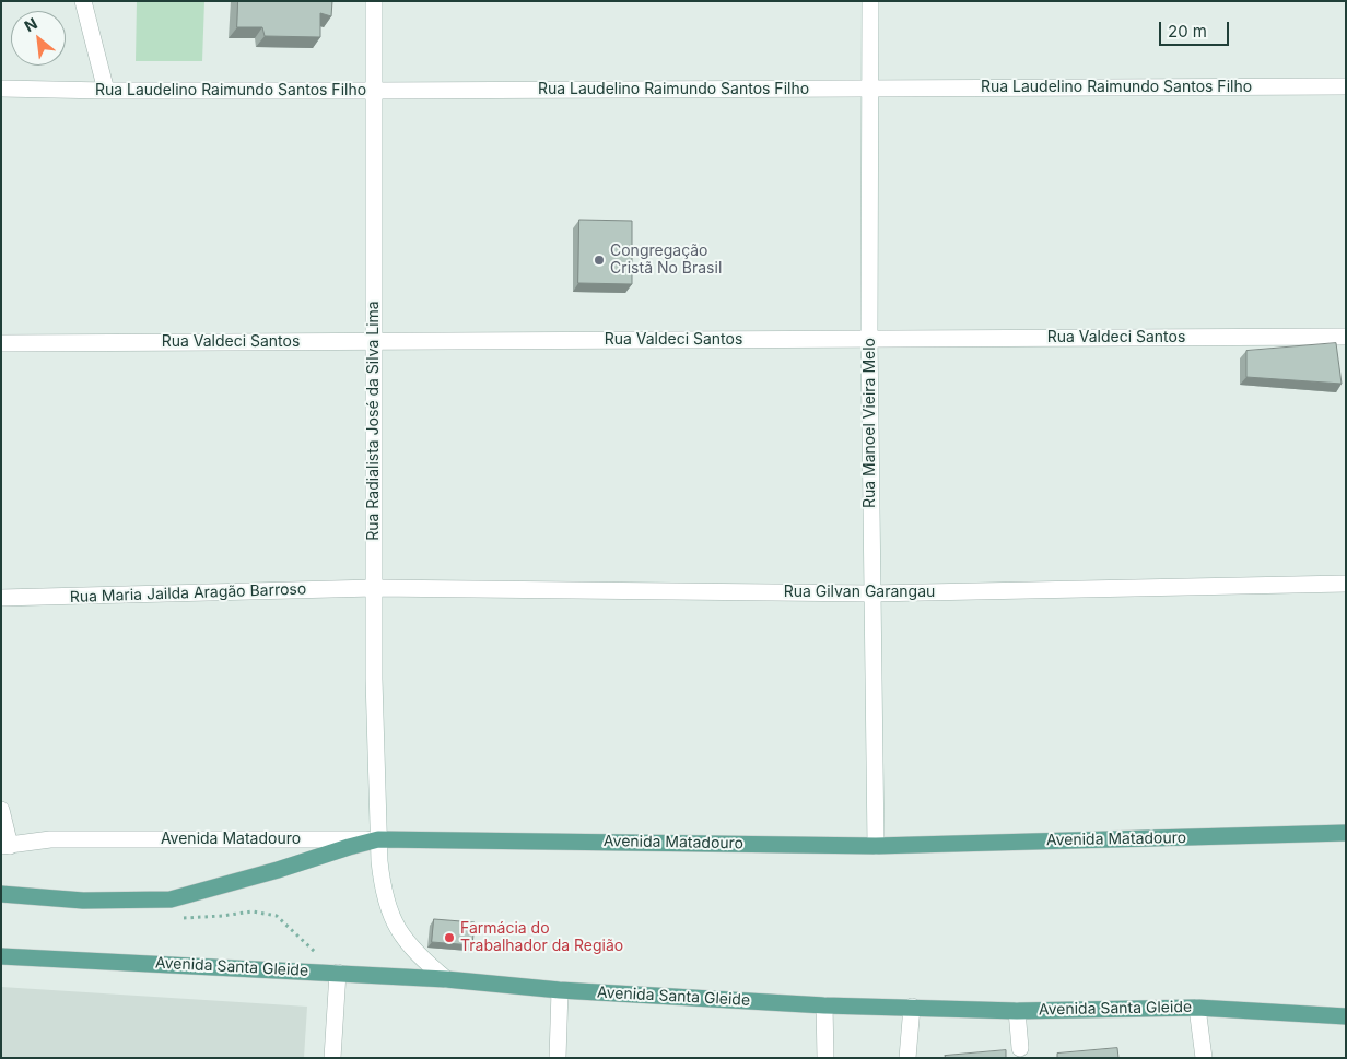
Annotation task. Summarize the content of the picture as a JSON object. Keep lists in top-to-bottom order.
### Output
{
  "streets": {
    "main road": ["Avenida Matadouro", "Avenida Santa Gleide"],
    "street": [
      "Rua Laudelino Raimundo Santos Filho",
      "Rua Valdeci Santos",
      "Rua Radialista José da Silva Lima",
      "Rua Manoel Vieira Melo",
      "Rua Gilvan Garangau",
      "Rua Maria Jailda Aragão Barroso"
    ]
  },
  "crossings": [
    ["Rua Laudelino Raimundo Santos Filho", "Rua Radialista José da Silva Lima"],
    ["Rua Laudelino Raimundo Santos Filho", "Rua Manoel Vieira Melo"],
    ["Rua Valdeci Santos", "Rua Radialista José da Silva Lima"],
    ["Rua Valdeci Santos", "Rua Manoel Vieira Melo"],
    ["Rua Radialista José da Silva Lima", "Rua Gilvan Garangau"],
    ["Rua Radialista José da Silva Lima", "Rua Maria Jailda Aragão Barroso"],
    ["Rua Radialista José da Silva Lima", "Avenida Matadouro"],
    ["Rua Radialista José da Silva Lima", "Avenida Santa Gleide"],
    ["Rua Manoel Vieira Melo", "Rua Gilvan Garangau"],
    ["Rua Manoel Vieira Melo", "Avenida Matadouro"],
    ["Rua Gilvan Garangau", "Rua Maria Jailda Aragão Barroso"]
  ],
  "places": ["Congregação Cristã No Brasil", "Farmácia do Trabalhador da Região"],
  "scale_bar": "20 m",
  "north": "top left"
}
